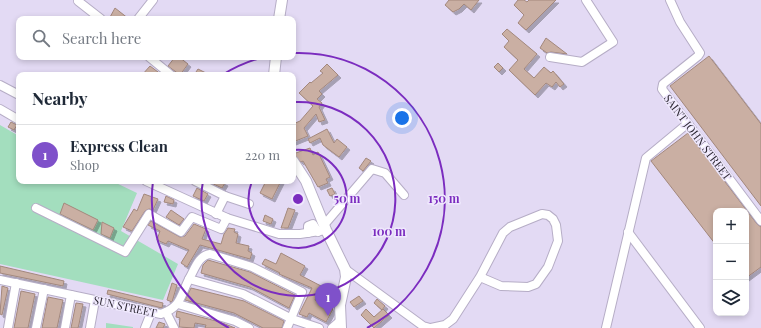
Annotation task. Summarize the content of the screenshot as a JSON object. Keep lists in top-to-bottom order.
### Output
{
  "streets": {
    "street": ["SAINT JOHN STREET", "SUN STREET"]
  },
  "page": {
    "search": "Search here",
    "heading": "Nearby",
    "list": [
      {
        "mark": "1",
        "name": "Express Clean",
        "note": "Shop",
        "value": "220 m"
      }
    ],
    "map_buttons": ["+", "−"],
    "pins": "1"
  },
  "rings": ["50 m", "150 m", "100 m"]
}
